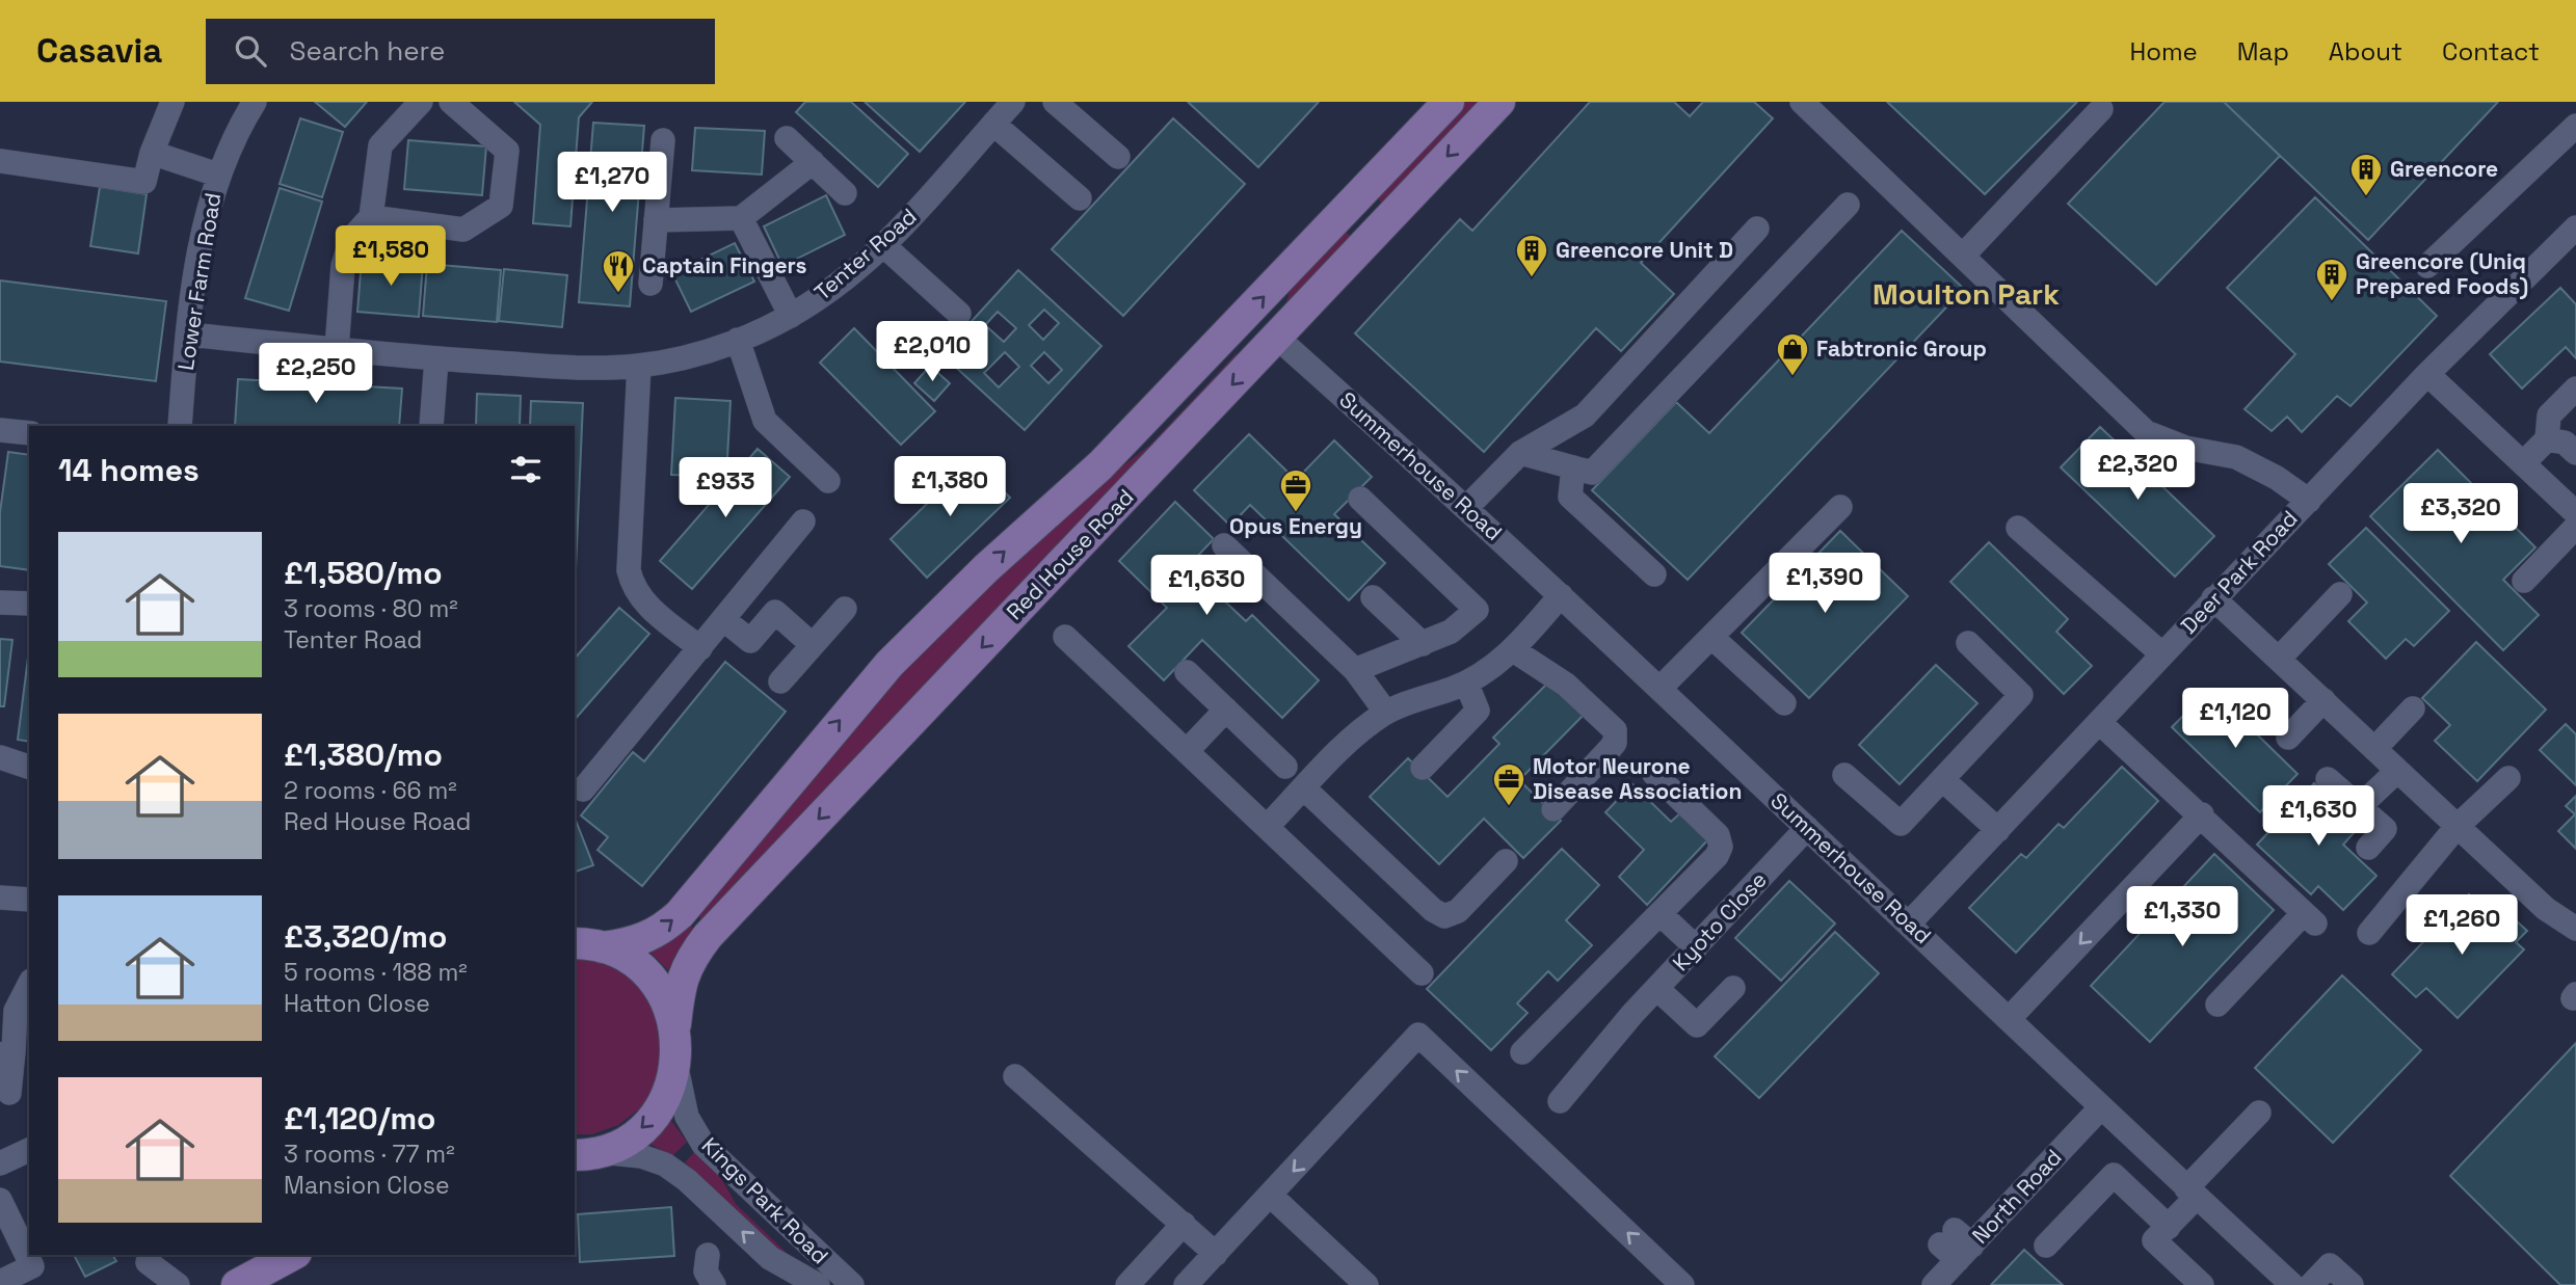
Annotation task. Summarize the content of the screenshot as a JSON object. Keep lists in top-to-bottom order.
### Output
{
  "streets": {
    "main road": ["Red House Road"],
    "street": [
      "Tenter Road",
      "Lower Farm Road",
      "Summerhouse Road",
      "Deer Park Road",
      "Kyoto Close",
      "North Road",
      "Kings Park Road"
    ]
  },
  "crossings": [
    ["Tenter Road", "Lower Farm Road"],
    ["Summerhouse Road", "Red House Road"],
    ["Summerhouse Road", "Deer Park Road"],
    ["Summerhouse Road", "Kyoto Close"],
    ["Summerhouse Road", "North Road"],
    ["Red House Road", "Kings Park Road"]
  ],
  "one_way": ["Kings Park Road"],
  "districts": ["Moulton Park"],
  "places": {
    "building": ["Greencore", "Greencore Unit D", "Greencore (Uniq Prepared Foods)"],
    "restaurant": ["Captain Fingers"],
    "shop": ["Fabtronic Group"],
    "office": ["Opus Energy", "Motor Neurone Disease Association"]
  },
  "page": {
    "header": "Casavia",
    "search": "Search here",
    "nav": [
      "Home",
      "Map",
      "About",
      "Contact"
    ],
    "price": [
      "£1,270",
      "£1,580",
      "£2,010",
      "£2,250",
      "£2,320",
      "£1,380",
      "£933",
      "£3,320",
      "£1,390",
      "£1,630",
      "£1,120",
      "£1,630",
      "£1,330",
      "£1,260"
    ],
    "heading": "14 homes",
    "list": [
      {
        "name": "£1,580/mo",
        "note": "3 rooms · 80 m² · Tenter Road"
      },
      {
        "name": "£1,380/mo",
        "note": "2 rooms · 66 m² · Red House Road"
      },
      {
        "name": "£3,320/mo",
        "note": "5 rooms · 188 m² · Hatton Close"
      },
      {
        "name": "£1,120/mo",
        "note": "3 rooms · 77 m² · Mansion Close"
      }
    ]
  }
}
